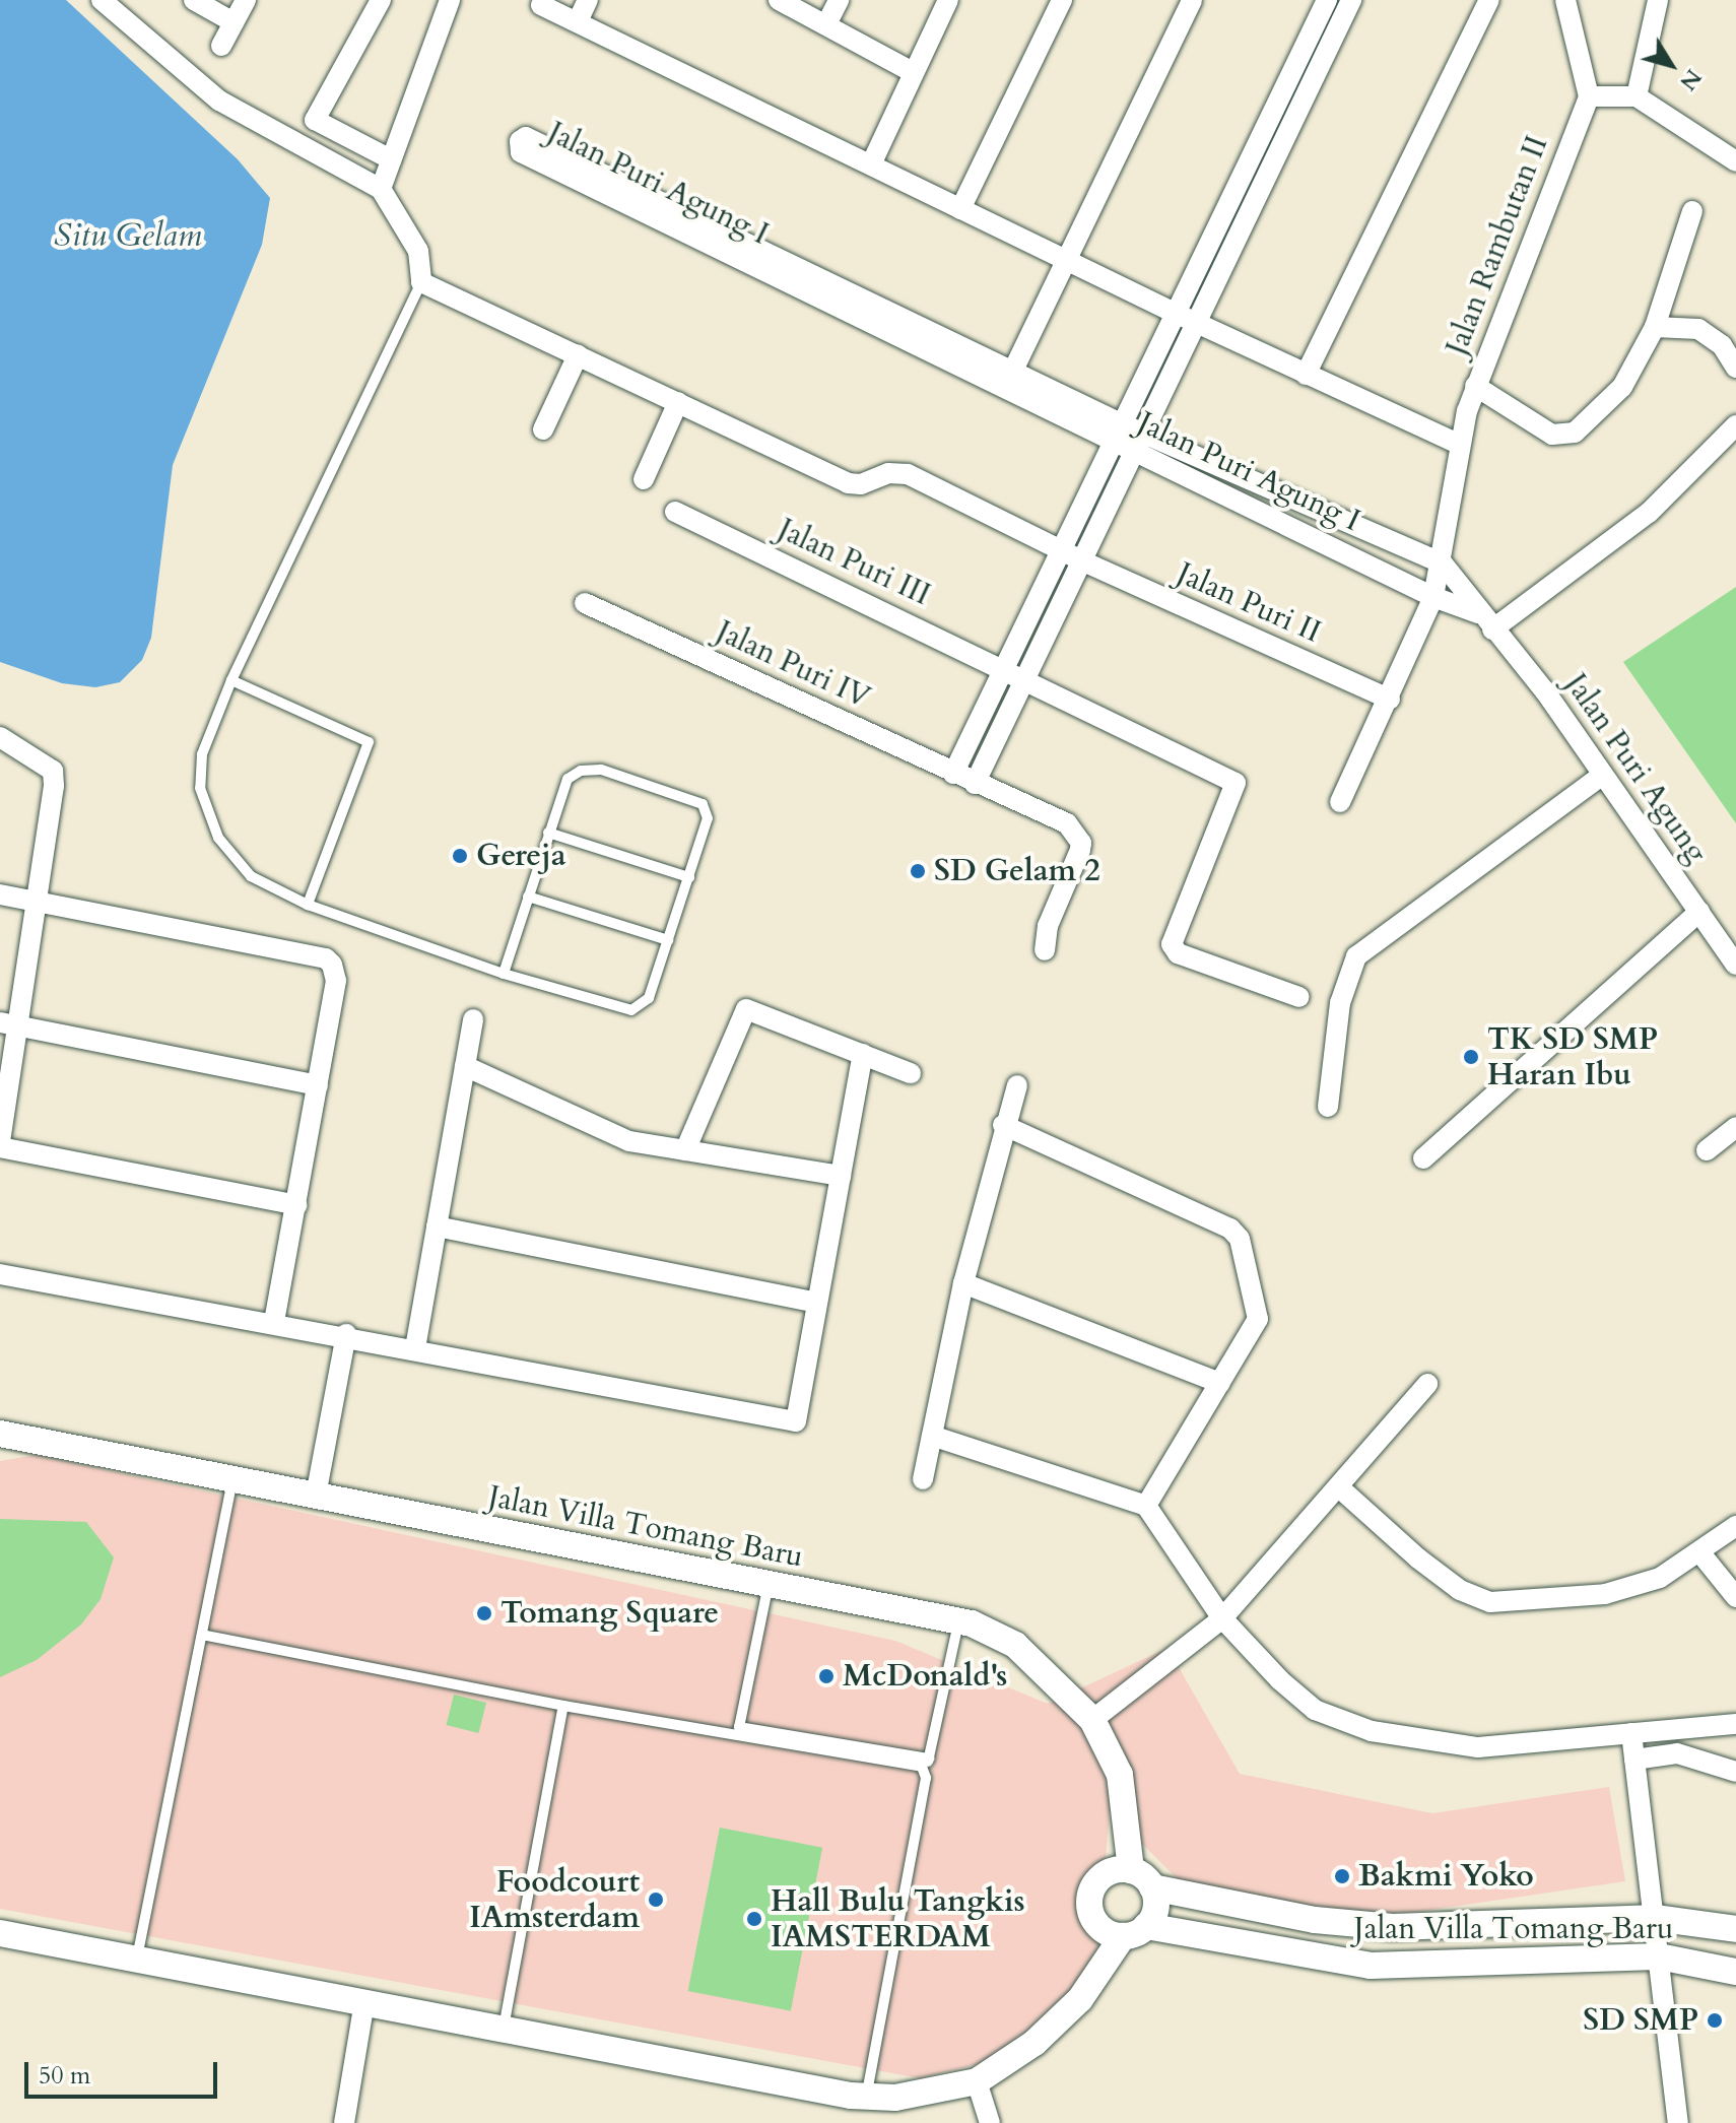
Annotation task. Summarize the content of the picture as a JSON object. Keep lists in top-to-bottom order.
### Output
{
  "streets": {
    "street": [
      "Jalan Puri Agung I",
      "Jalan Rambutan II",
      "Jalan Puri III",
      "Jalan Puri II",
      "Jalan Puri IV",
      "Jalan Puri Agung",
      "Jalan Villa Tomang Baru"
    ]
  },
  "crossings": [
    ["Jalan Puri Agung I", "Jalan Rambutan II"],
    ["Jalan Puri Agung I", "Jalan Puri Agung"],
    ["Jalan Rambutan II", "Jalan Puri II"],
    ["Jalan Rambutan II", "Jalan Puri Agung"]
  ],
  "water": ["Situ Gelam"],
  "places": [
    "Gereja",
    "SD Gelam 2",
    "TK SD SMP Haran Ibu",
    "Tomang Square",
    "McDonald's",
    "Bakmi Yoko",
    "Foodcourt IAmsterdam",
    "Hall Bulu Tangkis IAMSTERDAM",
    "SD SMP"
  ],
  "scale_bar": "50 m",
  "north": "bottom right"
}
